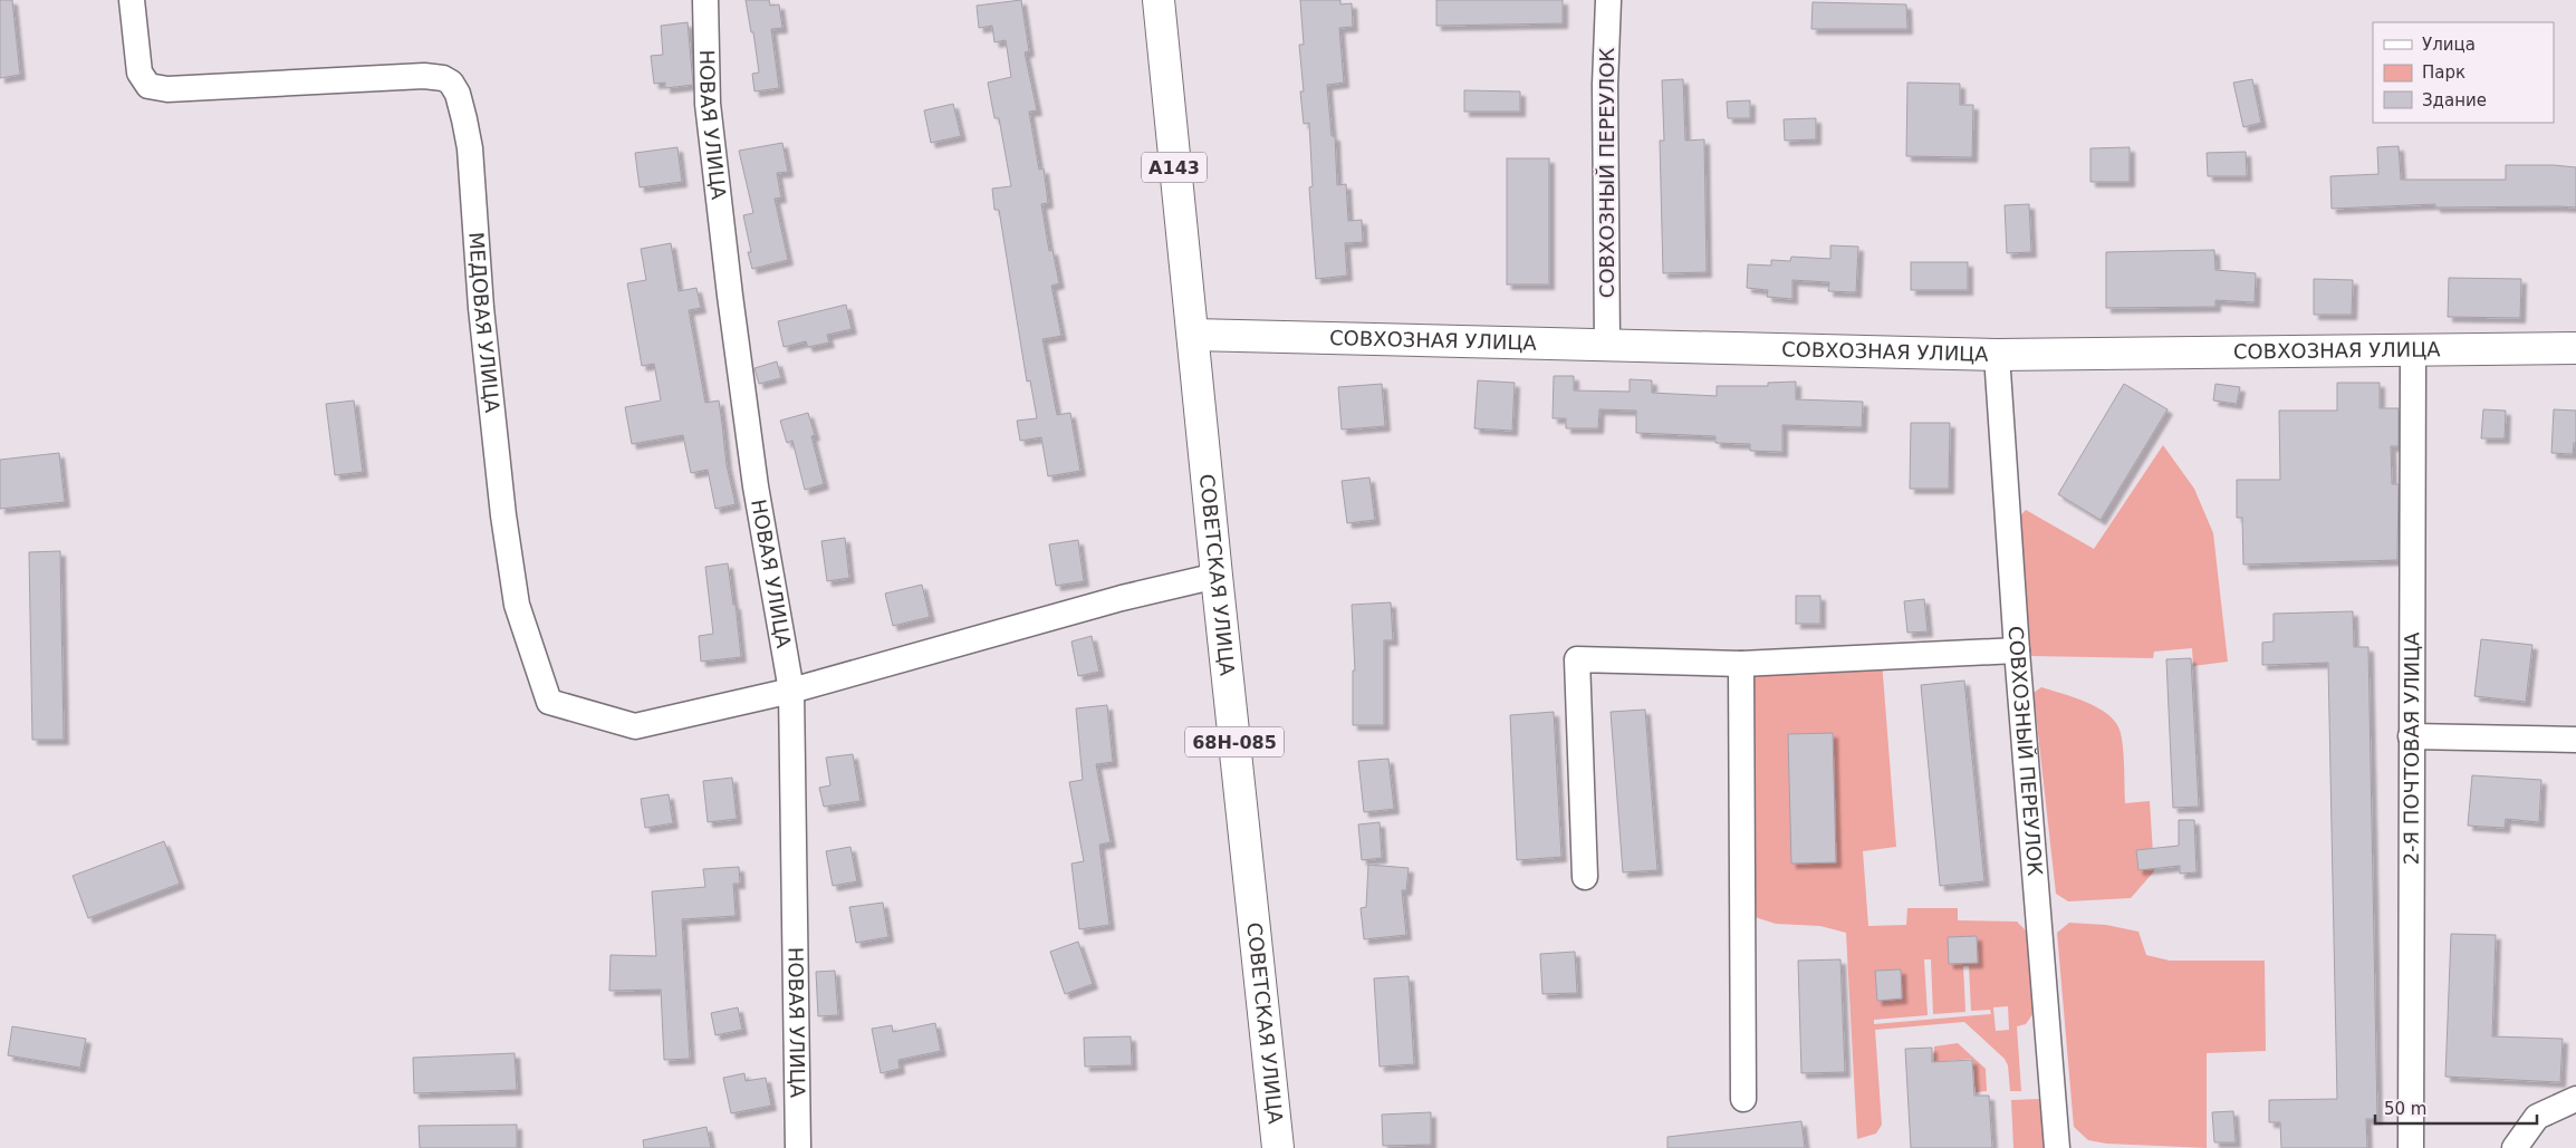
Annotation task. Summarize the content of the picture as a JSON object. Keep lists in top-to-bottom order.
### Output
{
  "streets": {
    "street": [
      "НОВАЯ УЛИЦА",
      "А143",
      "СОВХОЗНЫЙ ПЕРЕУЛОК",
      "МЕДОВАЯ УЛИЦА",
      "СОВХОЗНАЯ УЛИЦА",
      "СОВЕТСКАЯ УЛИЦА",
      "68Н-085",
      "2-Я ПОЧТОВАЯ УЛИЦА"
    ]
  },
  "crossings": [
    ["НОВАЯ УЛИЦА", "МЕДОВАЯ УЛИЦА"],
    ["СОВХОЗНЫЙ ПЕРЕУЛОК", "СОВХОЗНАЯ УЛИЦА"],
    ["СОВХОЗНАЯ УЛИЦА", "СОВЕТСКАЯ УЛИЦА"],
    ["СОВХОЗНАЯ УЛИЦА", "2-Я ПОЧТОВАЯ УЛИЦА"]
  ],
  "legend": ["Улица", "Парк", "Здание"],
  "scale_bar": "50 m"
}
